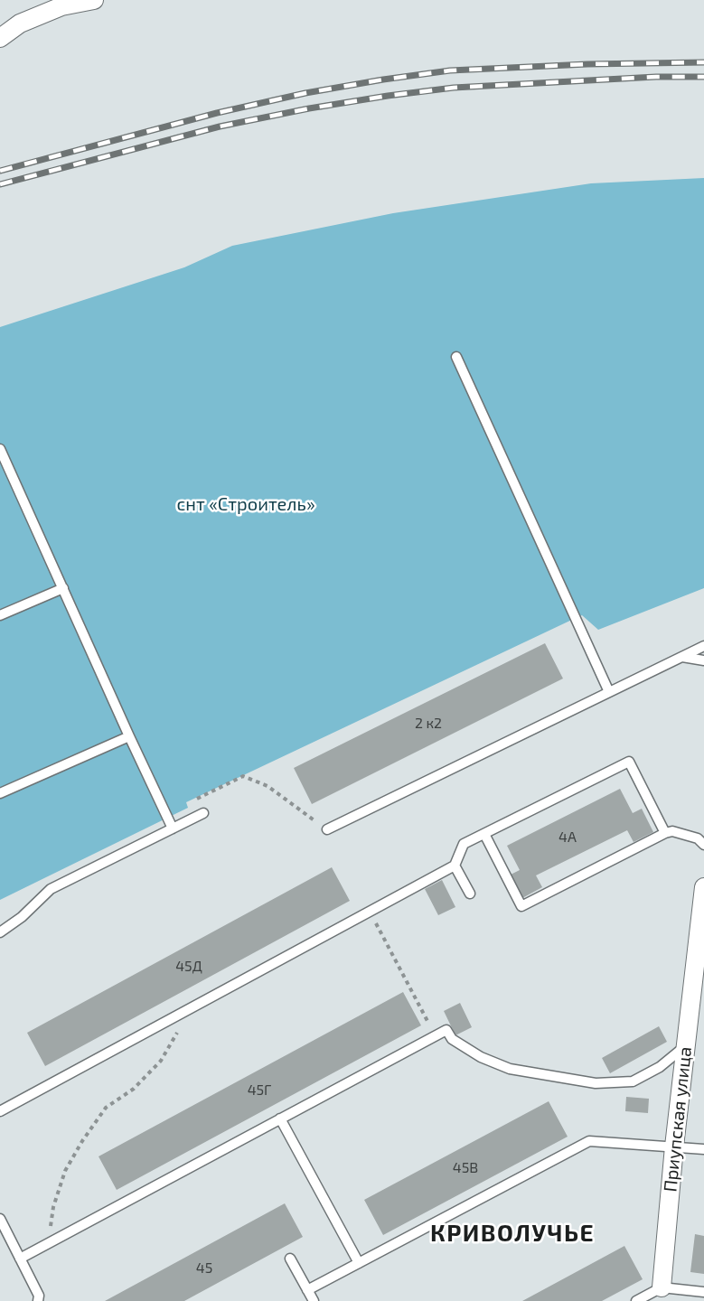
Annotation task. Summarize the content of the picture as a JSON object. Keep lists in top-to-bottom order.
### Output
{
  "streets": {
    "street": ["Приупская улица"]
  },
  "districts": ["КРИВОЛУЧЬЕ"],
  "parks": ["снт «Строитель»"],
  "house_numbers": [
    "2 к2",
    "4А",
    "45Д",
    "45Г",
    "45В",
    "45"
  ]
}
